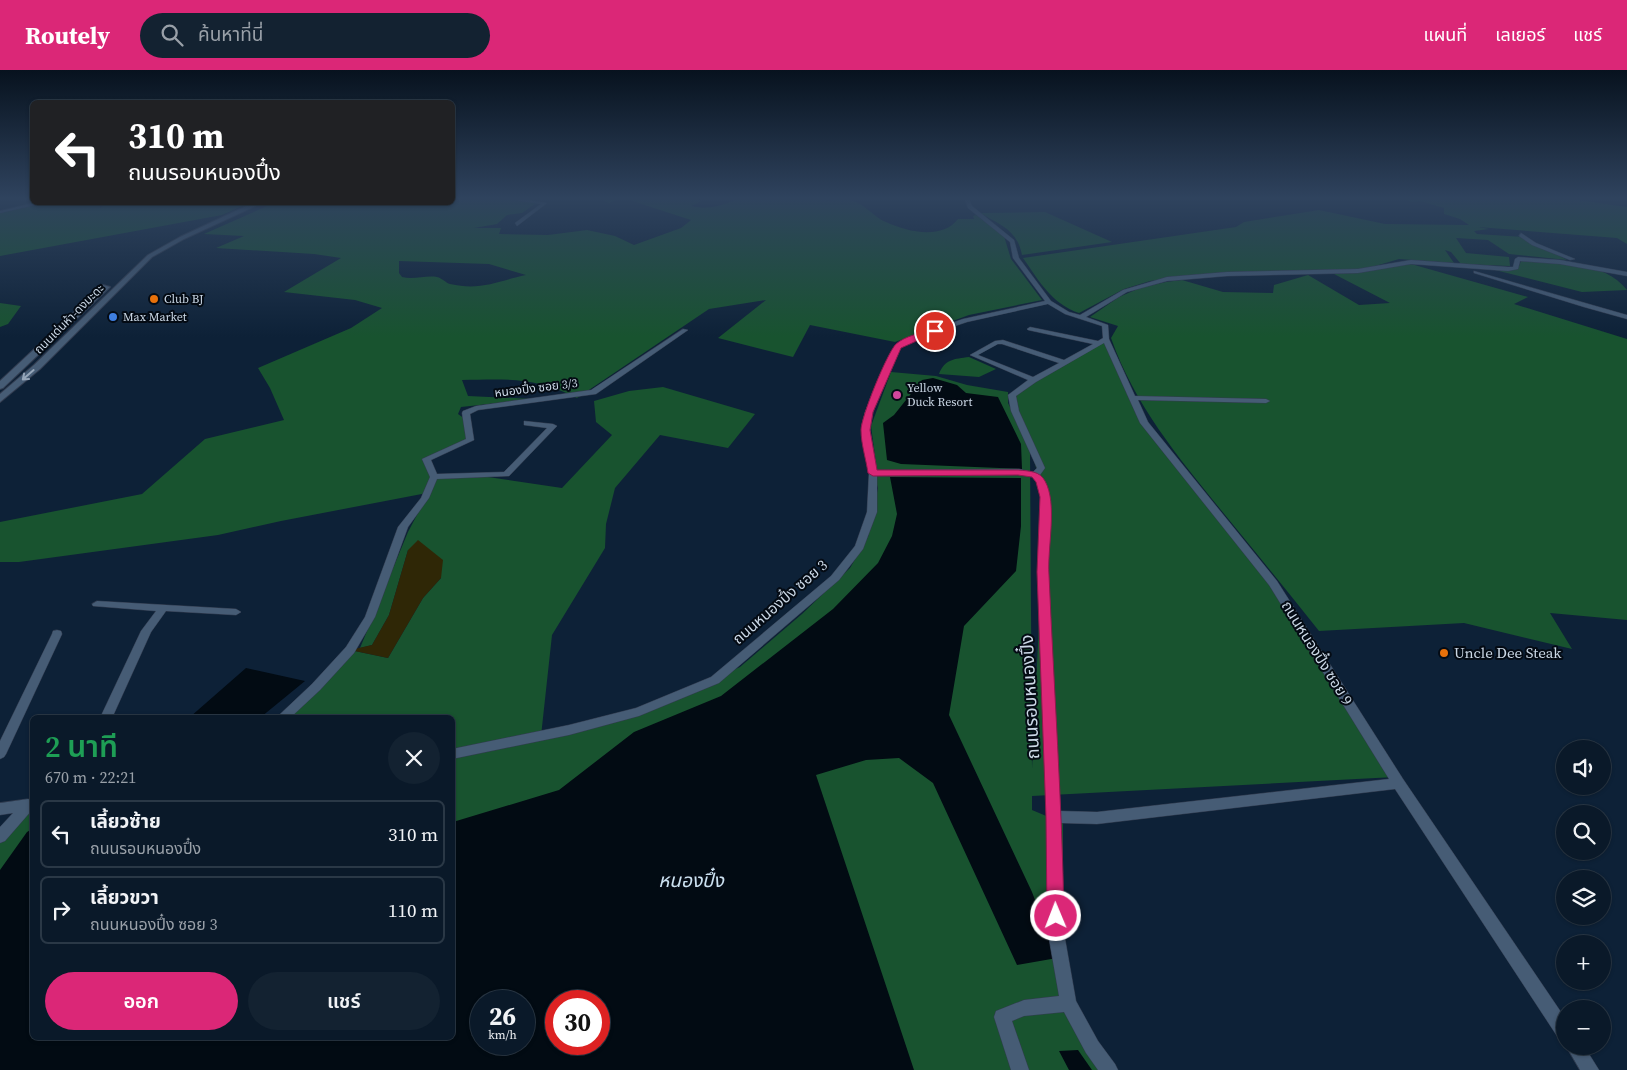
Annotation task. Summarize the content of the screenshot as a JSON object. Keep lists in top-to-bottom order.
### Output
{
  "streets": {
    "main road": ["ถนนเด่นห้า-ดงมะดะ"],
    "street": [
      "หนองปึ๋ง ซอย 3/3",
      "ถนนหนองปึ๋ง ซอย 3",
      "ถนนหนองปึ๋ง ซอย 9",
      "ถนนรอบหนองปึ๋ง"
    ]
  },
  "crossings": [
    ["ถนนหนองปึ๋ง ซอย 3", "ถนนหนองปึ๋ง ซอย 9"]
  ],
  "water": ["หนองปึ๋ง"],
  "places": [
    "Club BJ",
    "Max Market",
    "Yellow Duck Resort",
    "Uncle Dee Steak"
  ],
  "page": {
    "header": "Routely",
    "search": "ค้นหาที่นี่",
    "nav": ["แผนที่", "เลเยอร์", "แชร์"],
    "turn": ["310 m", "ถนนรอบหนองปึ๋ง"],
    "heading": ["2 นาที", "670 m · 22:21"],
    "map_buttons": ["+", "−"],
    "list": [
      {
        "name": "เลี้ยวซ้าย",
        "note": "ถนนรอบหนองปึ๋ง",
        "value": "310 m"
      },
      {
        "name": "เลี้ยวขวา",
        "note": "ถนนหนองปึ๋ง ซอย 3",
        "value": "110 m"
      }
    ],
    "buttons": ["ออก", "แชร์"],
    "speed": "26 km/h",
    "limit": "30"
  }
}
